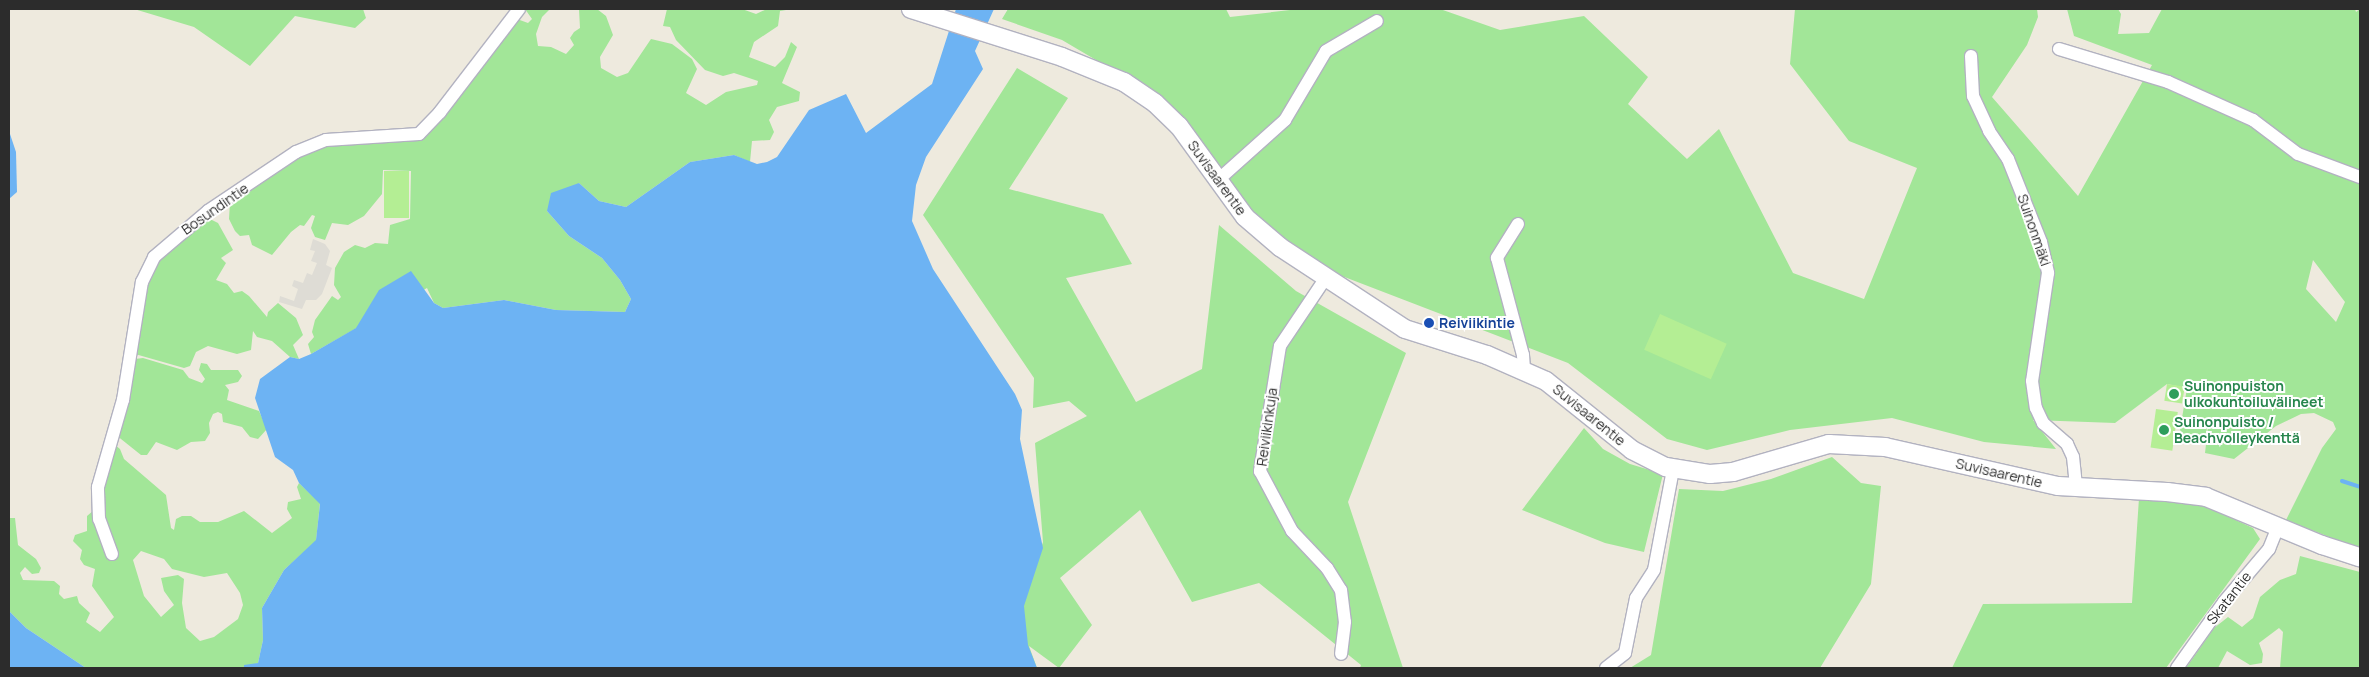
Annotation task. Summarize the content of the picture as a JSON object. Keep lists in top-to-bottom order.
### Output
{
  "streets": {
    "street": [
      "Suvisaarentie",
      "Bosundintie",
      "Suinonmäki",
      "Reiviikinkuja",
      "Skatantie"
    ]
  },
  "crossings": [
    ["Suvisaarentie", "Suinonmäki"],
    ["Suvisaarentie", "Reiviikinkuja"],
    ["Suvisaarentie", "Skatantie"]
  ],
  "places": ["Reiviikintie", "Suinonpuiston ulkokuntoiluvälineet", "Suinonpuisto / Beachvolleykenttä"]
}
